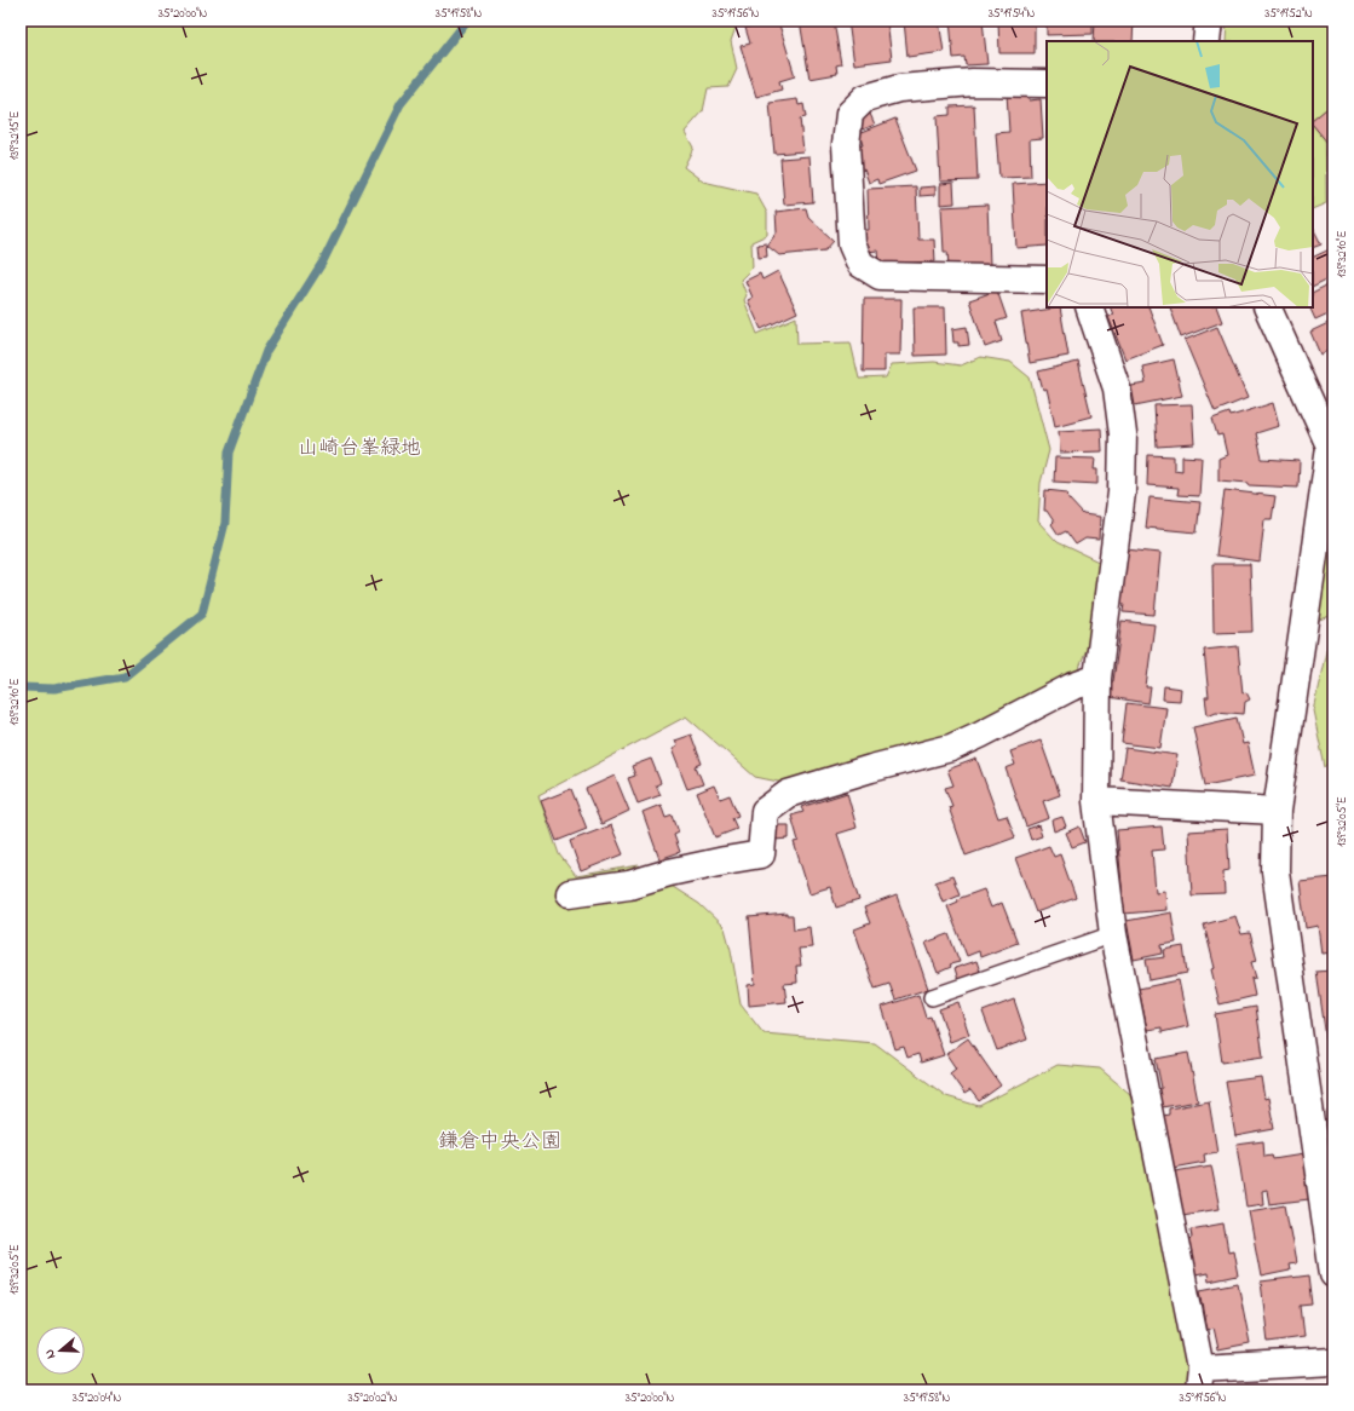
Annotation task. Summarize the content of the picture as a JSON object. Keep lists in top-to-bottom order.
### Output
{
  "parks": ["山崎台峯緑地", "鎌倉中央公園"],
  "north": "left",
  "coordinates": [
    "35°20'00\"N",
    "35°19'58\"N",
    "35°19'56\"N",
    "35°19'54\"N",
    "35°19'52\"N",
    "139°32'15\"E",
    "139°32'10\"E",
    "139°32'05\"E",
    "35°20'04\"N",
    "35°20'02\"N"
  ]
}
